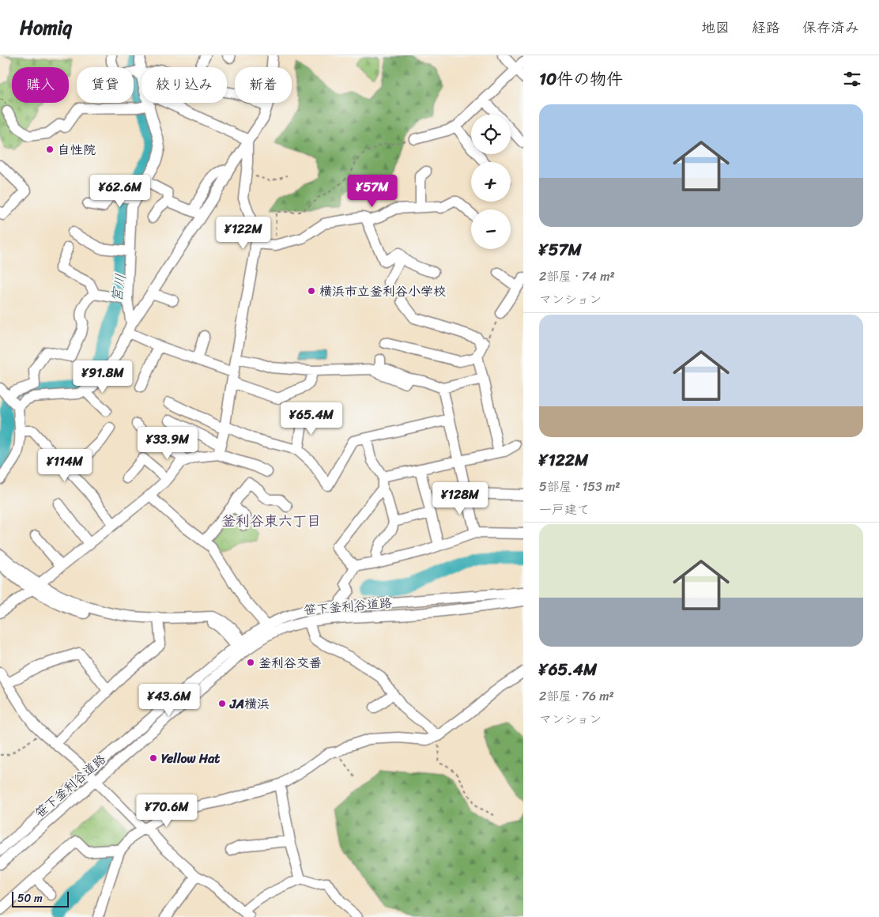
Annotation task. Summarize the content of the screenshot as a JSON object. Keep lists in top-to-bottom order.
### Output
{
  "streets": {
    "street": ["笹下釜利谷道路"]
  },
  "districts": ["釜利谷東六丁目"],
  "water": ["宮川"],
  "places": [
    "自性院",
    "横浜市立釜利谷小学校",
    "釜利谷交番",
    "JA横浜",
    "Yellow Hat"
  ],
  "scale_bar": "50 m",
  "page": {
    "header": "Homiq",
    "nav": ["地図", "経路", "保存済み"],
    "heading": "10件の物件",
    "chip": [
      "購入",
      "賃貸",
      "絞り込み",
      "新着"
    ],
    "list": [
      {
        "name": "¥57M",
        "note": "2部屋 · 74 m² · マンション"
      },
      {
        "name": "¥122M",
        "note": "5部屋 · 153 m² · 一戸建て"
      },
      {
        "name": "¥65.4M",
        "note": "2部屋 · 76 m² · マンション"
      }
    ],
    "map_buttons": ["+", "−"],
    "price": [
      "¥62.6M",
      "¥57M",
      "¥122M",
      "¥91.8M",
      "¥65.4M",
      "¥33.9M",
      "¥114M",
      "¥128M",
      "¥43.6M",
      "¥70.6M"
    ],
    "scale": "50 m"
  }
}
